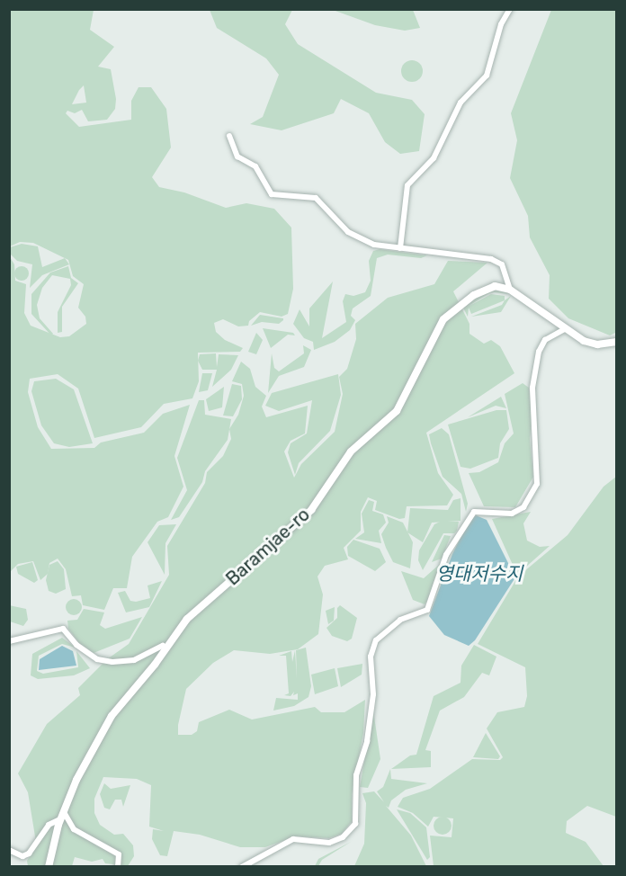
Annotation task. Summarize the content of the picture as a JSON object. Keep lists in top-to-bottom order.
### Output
{
  "streets": {
    "street": ["Baramjae-ro"]
  },
  "water": ["영대저수지"]
}
